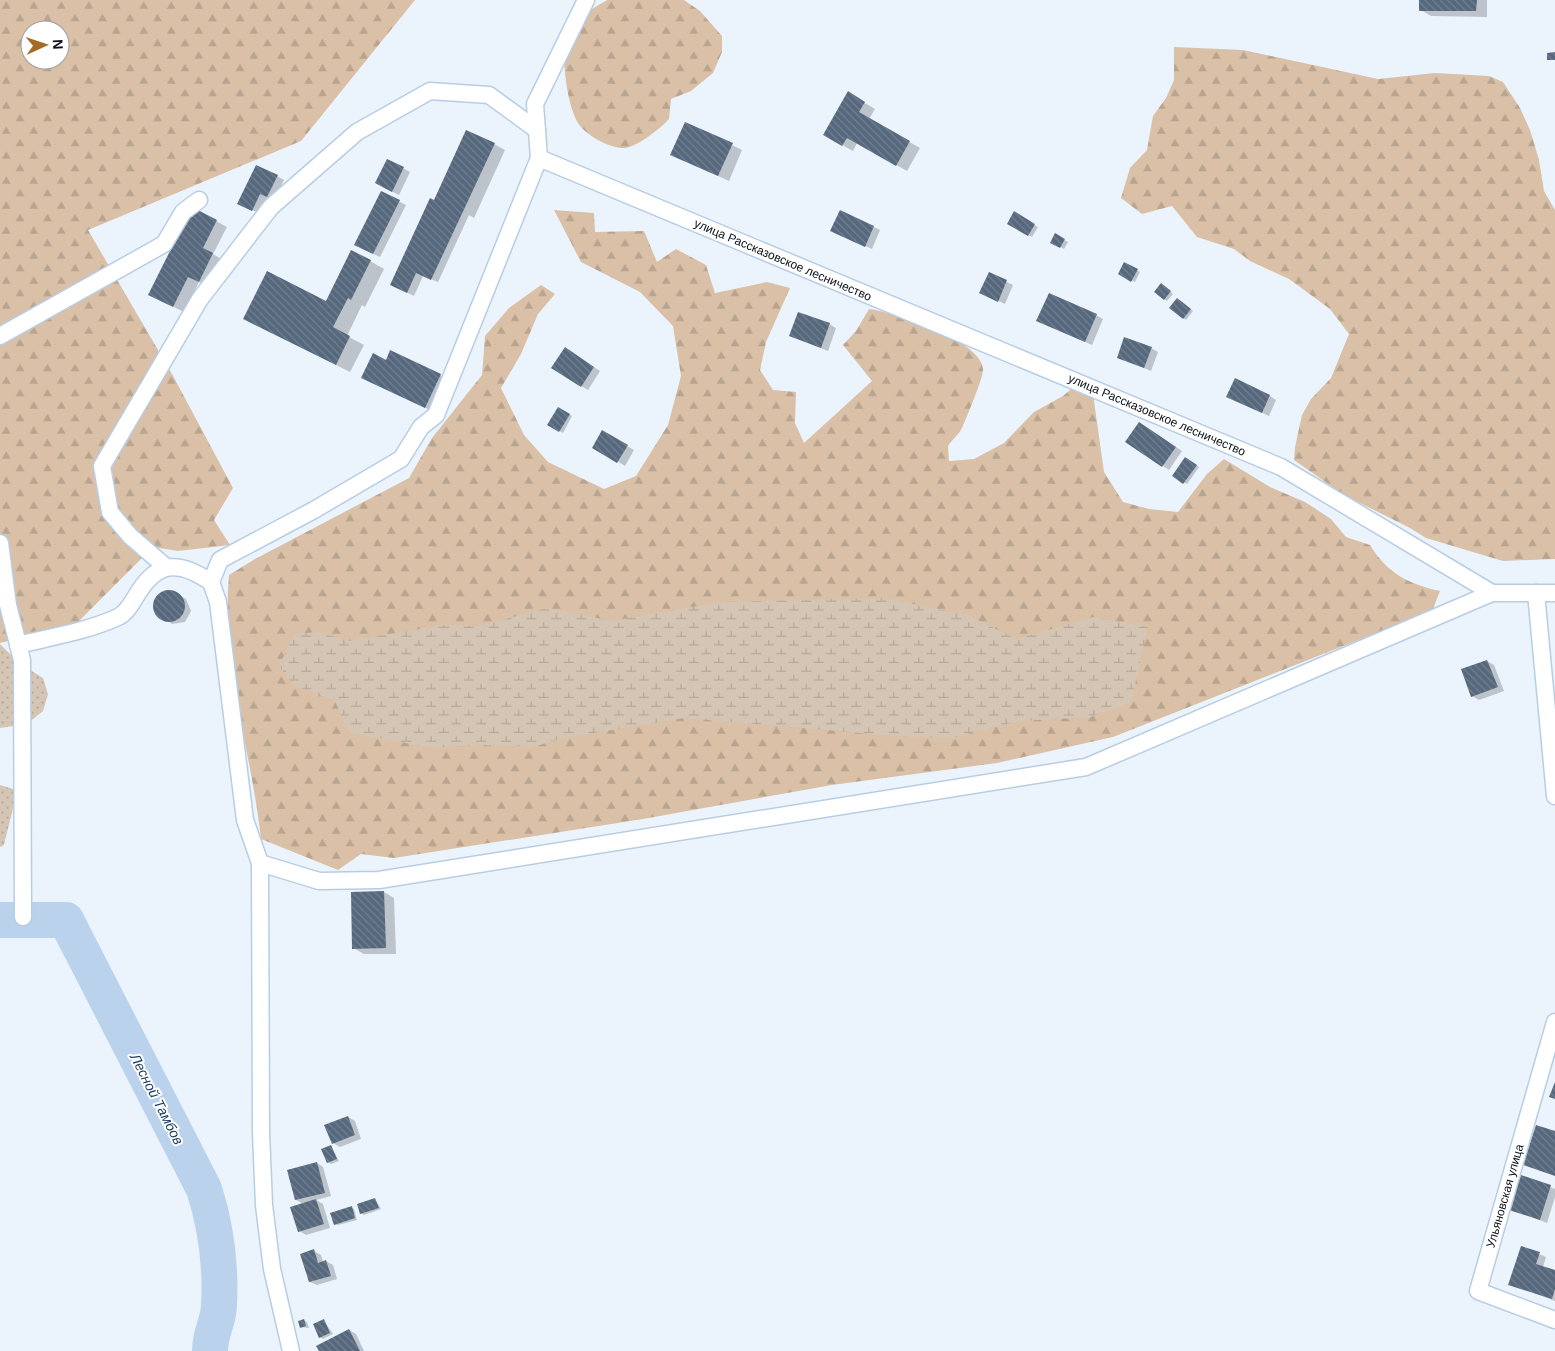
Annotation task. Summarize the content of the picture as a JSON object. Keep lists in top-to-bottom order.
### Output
{
  "streets": {
    "street": ["улица Рассказовское лесничество", "Ульяновская улица"]
  },
  "water": ["Лесной Тамбов"],
  "north": "right"
}
